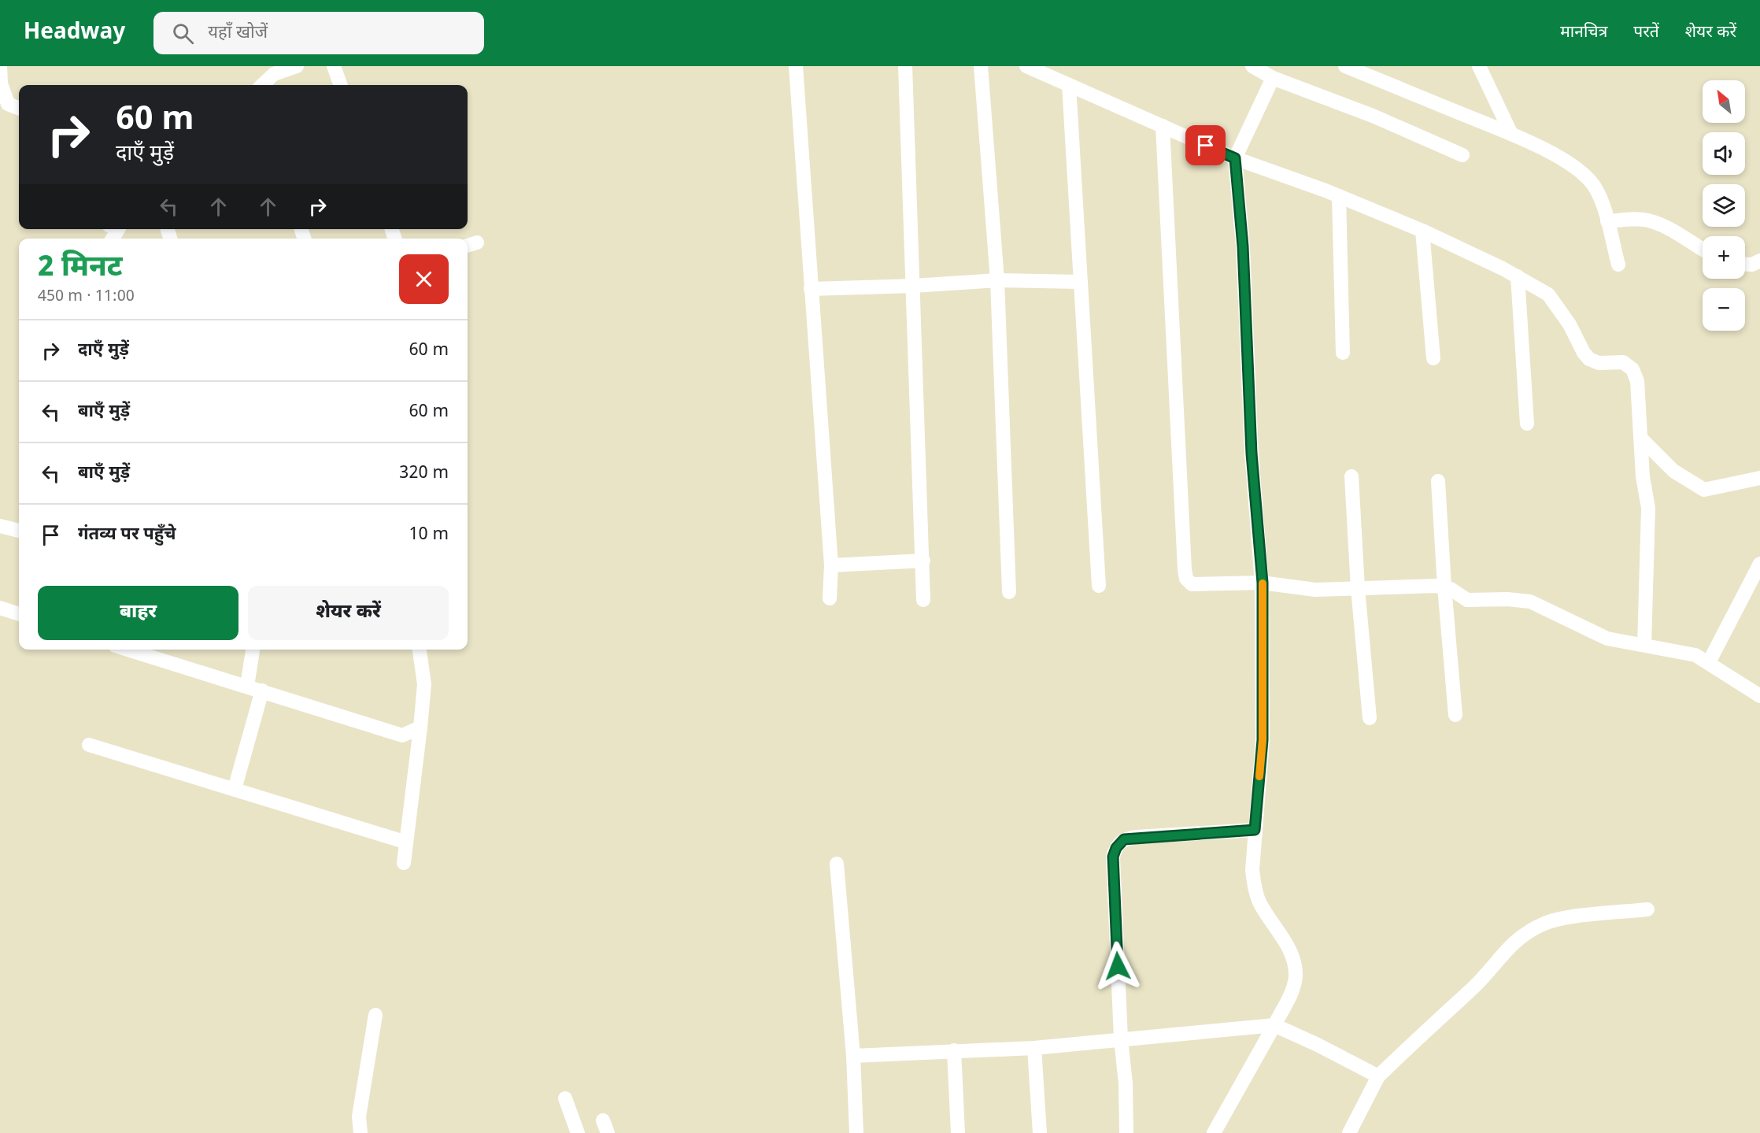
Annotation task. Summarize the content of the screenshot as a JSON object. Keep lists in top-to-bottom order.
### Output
{
  "north": "top left",
  "page": {
    "header": "Headway",
    "search": "यहाँ खोजें",
    "nav": ["मानचित्र", "परतें", "शेयर करें"],
    "map_buttons": ["+", "−"],
    "turn": ["60 m", "दाएँ मुड़ें"],
    "heading": ["2 मिनट", "450 m · 11:00"],
    "list": [
      {
        "name": "दाएँ मुड़ें",
        "value": "60 m"
      },
      {
        "name": "बाएँ मुड़ें",
        "value": "60 m"
      },
      {
        "name": "बाएँ मुड़ें",
        "value": "320 m"
      },
      {
        "name": "गंतव्य पर पहुँचे",
        "value": "10 m"
      }
    ],
    "buttons": ["बाहर", "शेयर करें"]
  }
}
